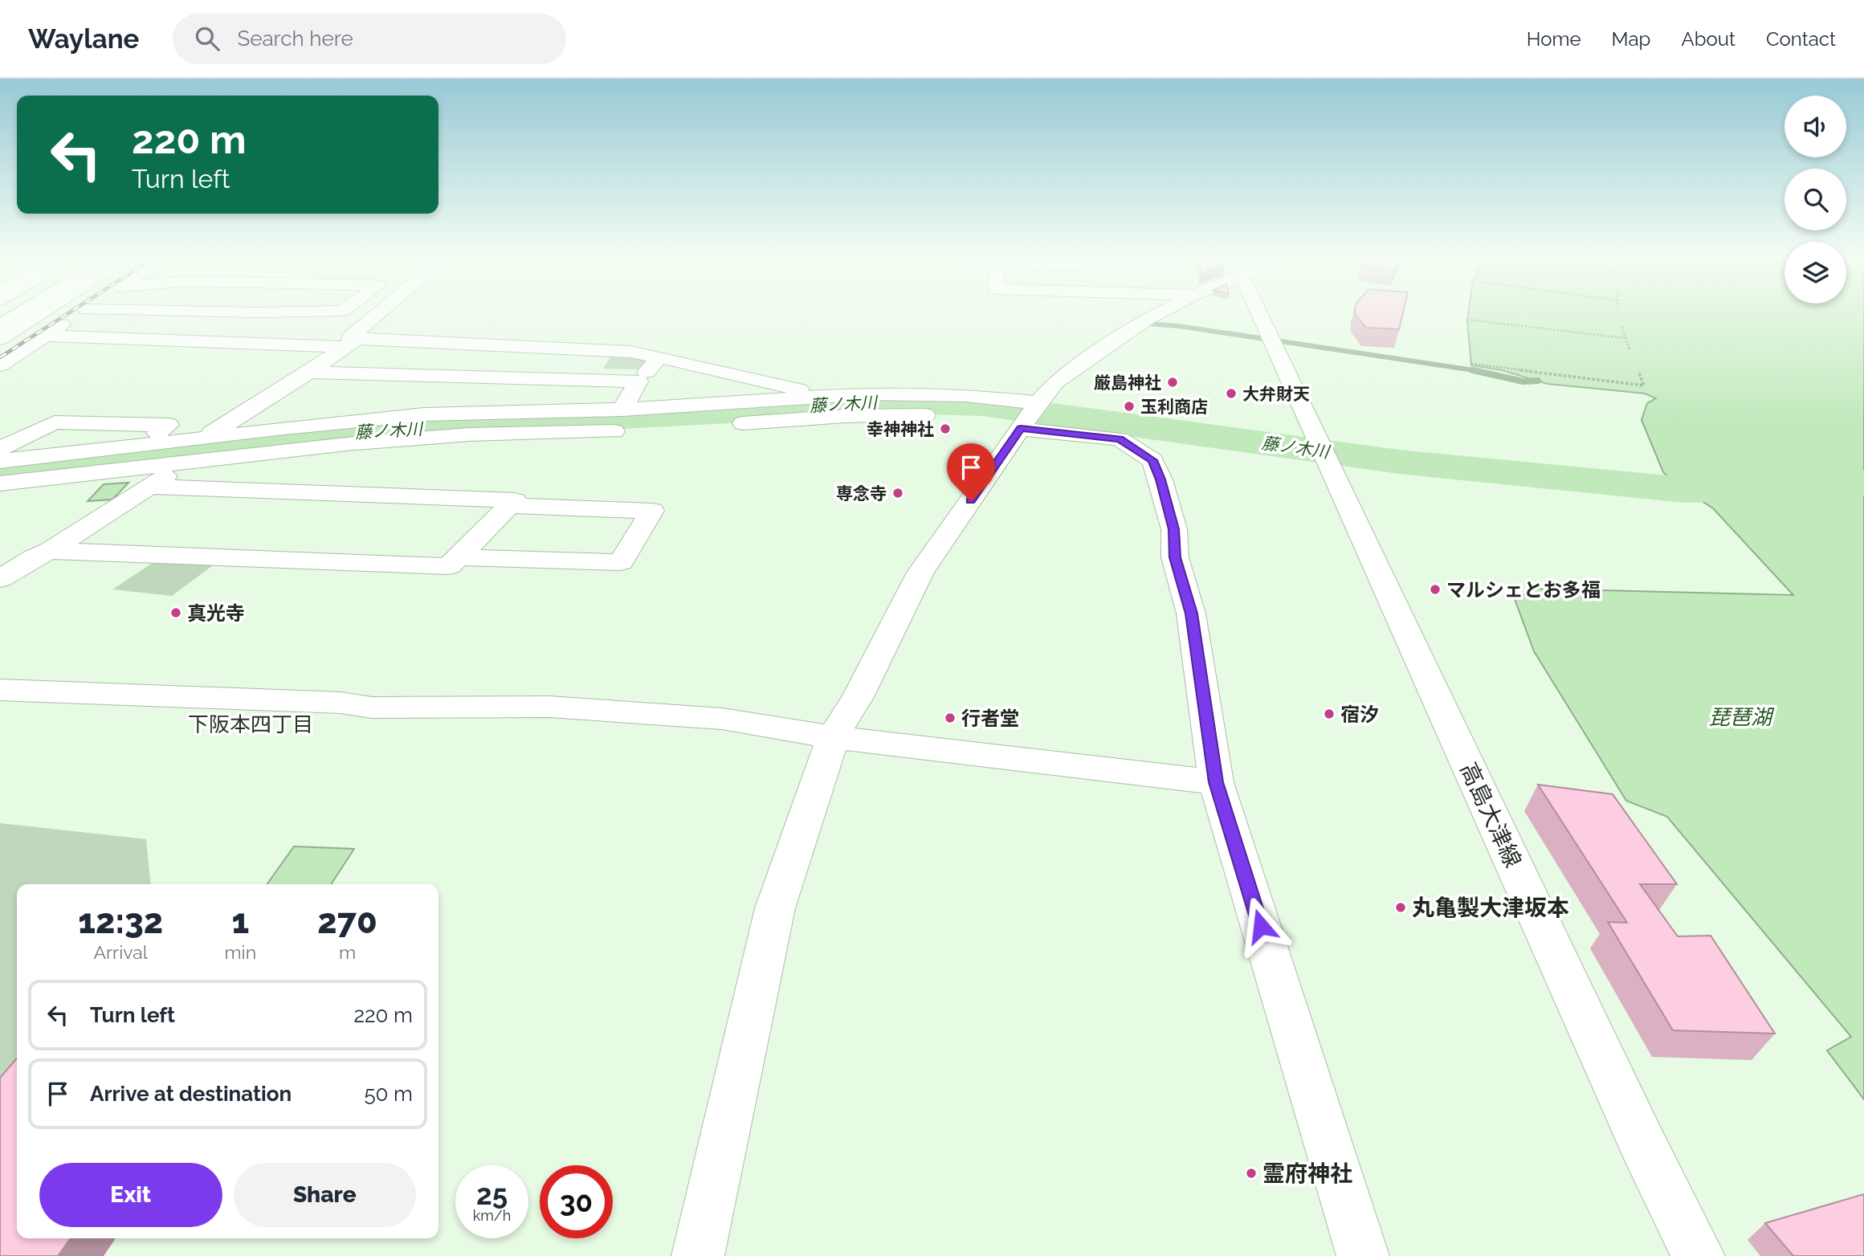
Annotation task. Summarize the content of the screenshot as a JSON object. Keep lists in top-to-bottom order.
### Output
{
  "streets": {
    "main road": ["高島大津線"]
  },
  "districts": ["下阪本四丁目"],
  "water": ["藤ノ木川", "琵琶湖"],
  "places": [
    "厳島神社",
    "大弁財天",
    "玉利商店",
    "幸神神社",
    "専念寺",
    "マルシェとお多福",
    "真光寺",
    "宿汐",
    "行者堂",
    "丸亀製大津坂本",
    "霊府神社"
  ],
  "page": {
    "header": "Waylane",
    "search": "Search here",
    "nav": [
      "Home",
      "Map",
      "About",
      "Contact"
    ],
    "turn": ["220 m", "Turn left"],
    "eta": [
      "12:32",
      "Arrival",
      "1",
      "min",
      "270",
      "m"
    ],
    "list": [
      {
        "name": "Turn left",
        "value": "220 m"
      },
      {
        "name": "Arrive at destination",
        "value": "50 m"
      }
    ],
    "buttons": ["Exit", "Share"],
    "speed": "25 km/h",
    "limit": "30"
  }
}
